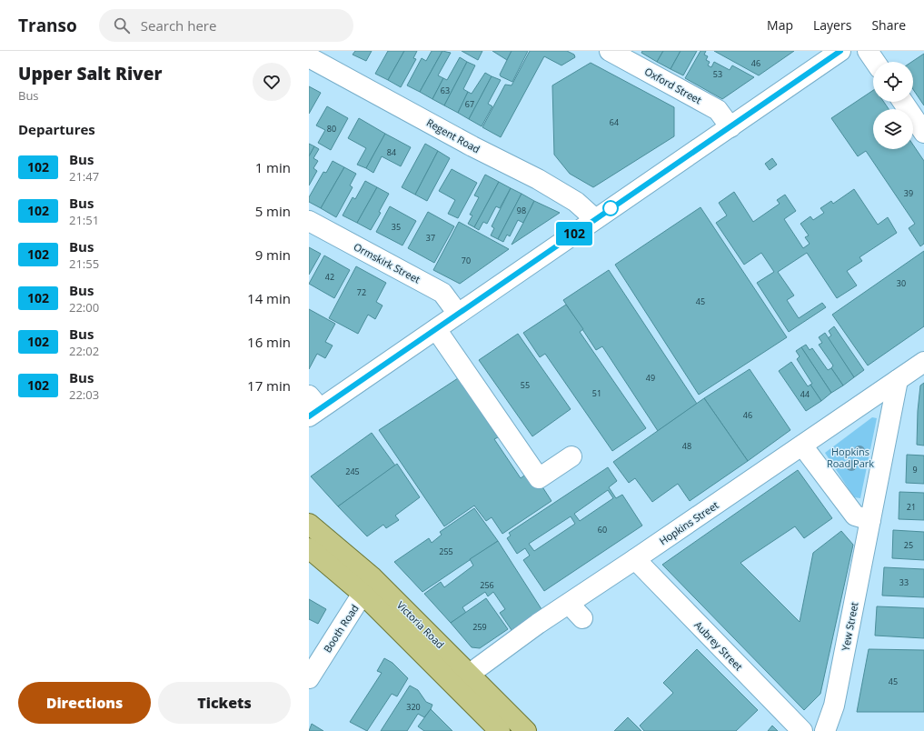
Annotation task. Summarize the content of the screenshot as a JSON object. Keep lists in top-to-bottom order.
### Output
{
  "streets": {
    "main road": ["Victoria Road"],
    "street": [
      "Oxford Street",
      "Regent Road",
      "Ormskirk Street",
      "Hopkins Street",
      "Yew Street",
      "Booth Road",
      "Aubrey Street"
    ]
  },
  "crossings": [
    ["Hopkins Street", "Victoria Road"],
    ["Hopkins Street", "Yew Street"],
    ["Hopkins Street", "Aubrey Street"],
    ["Victoria Road", "Booth Road"]
  ],
  "parks": ["Hopkins Road Park"],
  "lines": ["bus line 102"],
  "house_numbers": [
    "46",
    "53",
    "63",
    "67",
    "64",
    "80",
    "84",
    "39",
    "98",
    "35",
    "37",
    "70",
    "42",
    "30",
    "72",
    "45",
    "49",
    "55",
    "51",
    "44",
    "46",
    "48",
    "9",
    "245",
    "21",
    "60",
    "25",
    "255",
    "33",
    "256",
    "259",
    "45",
    "320"
  ],
  "page": {
    "header": "Transo",
    "search": "Search here",
    "nav": ["Map", "Layers", "Share"],
    "heading": [
      ["Upper Salt River", "Bus"],
      "Departures"
    ],
    "on_map": "102",
    "list": [
      {
        "mark": "102",
        "name": "Bus",
        "note": "21:47",
        "value": "1 min"
      },
      {
        "mark": "102",
        "name": "Bus",
        "note": "21:51",
        "value": "5 min"
      },
      {
        "mark": "102",
        "name": "Bus",
        "note": "21:55",
        "value": "9 min"
      },
      {
        "mark": "102",
        "name": "Bus",
        "note": "22:00",
        "value": "14 min"
      },
      {
        "mark": "102",
        "name": "Bus",
        "note": "22:02",
        "value": "16 min"
      },
      {
        "mark": "102",
        "name": "Bus",
        "note": "22:03",
        "value": "17 min"
      }
    ],
    "buttons": ["Directions", "Tickets"]
  }
}
